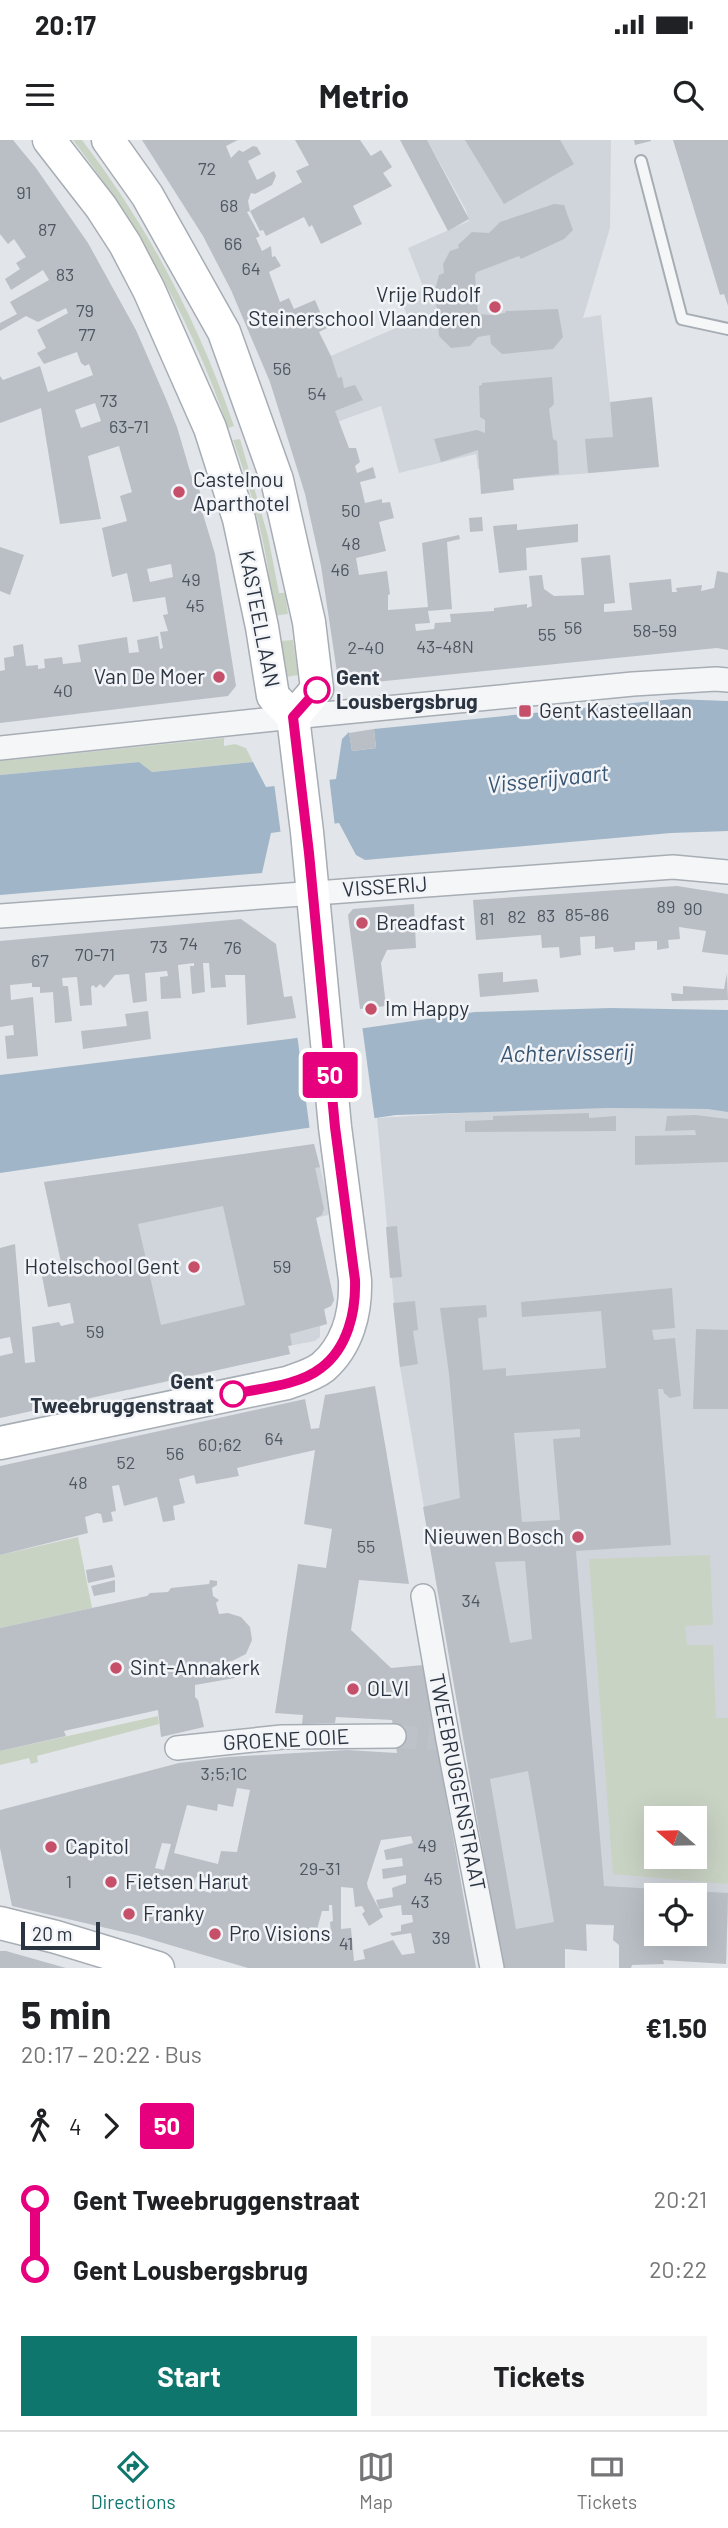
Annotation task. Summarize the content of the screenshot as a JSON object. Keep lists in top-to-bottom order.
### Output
{
  "streets": {
    "street": [
      "KASTEELLAAN",
      "VISSERIJ",
      "GROENE OOIE",
      "TWEEBRUGGENSTRAAT"
    ]
  },
  "water": ["Visserijvaart", "Achtervisserij"],
  "places": {
    "other": [
      "Vrije Rudolf Steinerschool Vlaanderen",
      "Castelnou Aparthotel",
      "Van De Moer",
      "Gent Lousbergsbrug",
      "Breadfast",
      "Im Happy",
      "Hotelschool Gent",
      "Gent Tweebruggenstraat",
      "Nieuwen Bosch",
      "Sint-Annakerk",
      "OLVI",
      "Capitol",
      "Fietsen Harut",
      "Franky",
      "Pro Visions"
    ],
    "transit": ["Gent Kasteellaan"]
  },
  "lines": ["bus line 50"],
  "house_numbers": [
    "72",
    "91",
    "68",
    "87",
    "66",
    "64",
    "83",
    "79",
    "77",
    "56",
    "54",
    "73",
    "63-71",
    "50",
    "48",
    "46",
    "49",
    "45",
    "56",
    "58-59",
    "55",
    "43-48N",
    "2-40",
    "40",
    "89",
    "90",
    "85-86",
    "83",
    "82",
    "81",
    "74",
    "73",
    "76",
    "70-71",
    "67",
    "59",
    "59",
    "64",
    "60;62",
    "56",
    "52",
    "48",
    "55",
    "34",
    "3;5;1C",
    "49",
    "29-31",
    "45",
    "1",
    "43",
    "39",
    "41"
  ],
  "scale_bar": "20 m",
  "north": "left",
  "page": {
    "status": "20:17",
    "header": "Metrio",
    "on_map": "50",
    "scale": "20 m",
    "heading": ["5 min", "20:17 – 20:22 · Bus", "€1.50"],
    "legs": ["4", "50"],
    "list": [
      {
        "name": "Gent Tweebruggenstraat",
        "value": "20:21"
      },
      {
        "name": "Gent Lousbergsbrug",
        "value": "20:22"
      }
    ],
    "buttons": ["Start", "Tickets"],
    "tabs": ["Directions", "Map", "Tickets"]
  }
}
